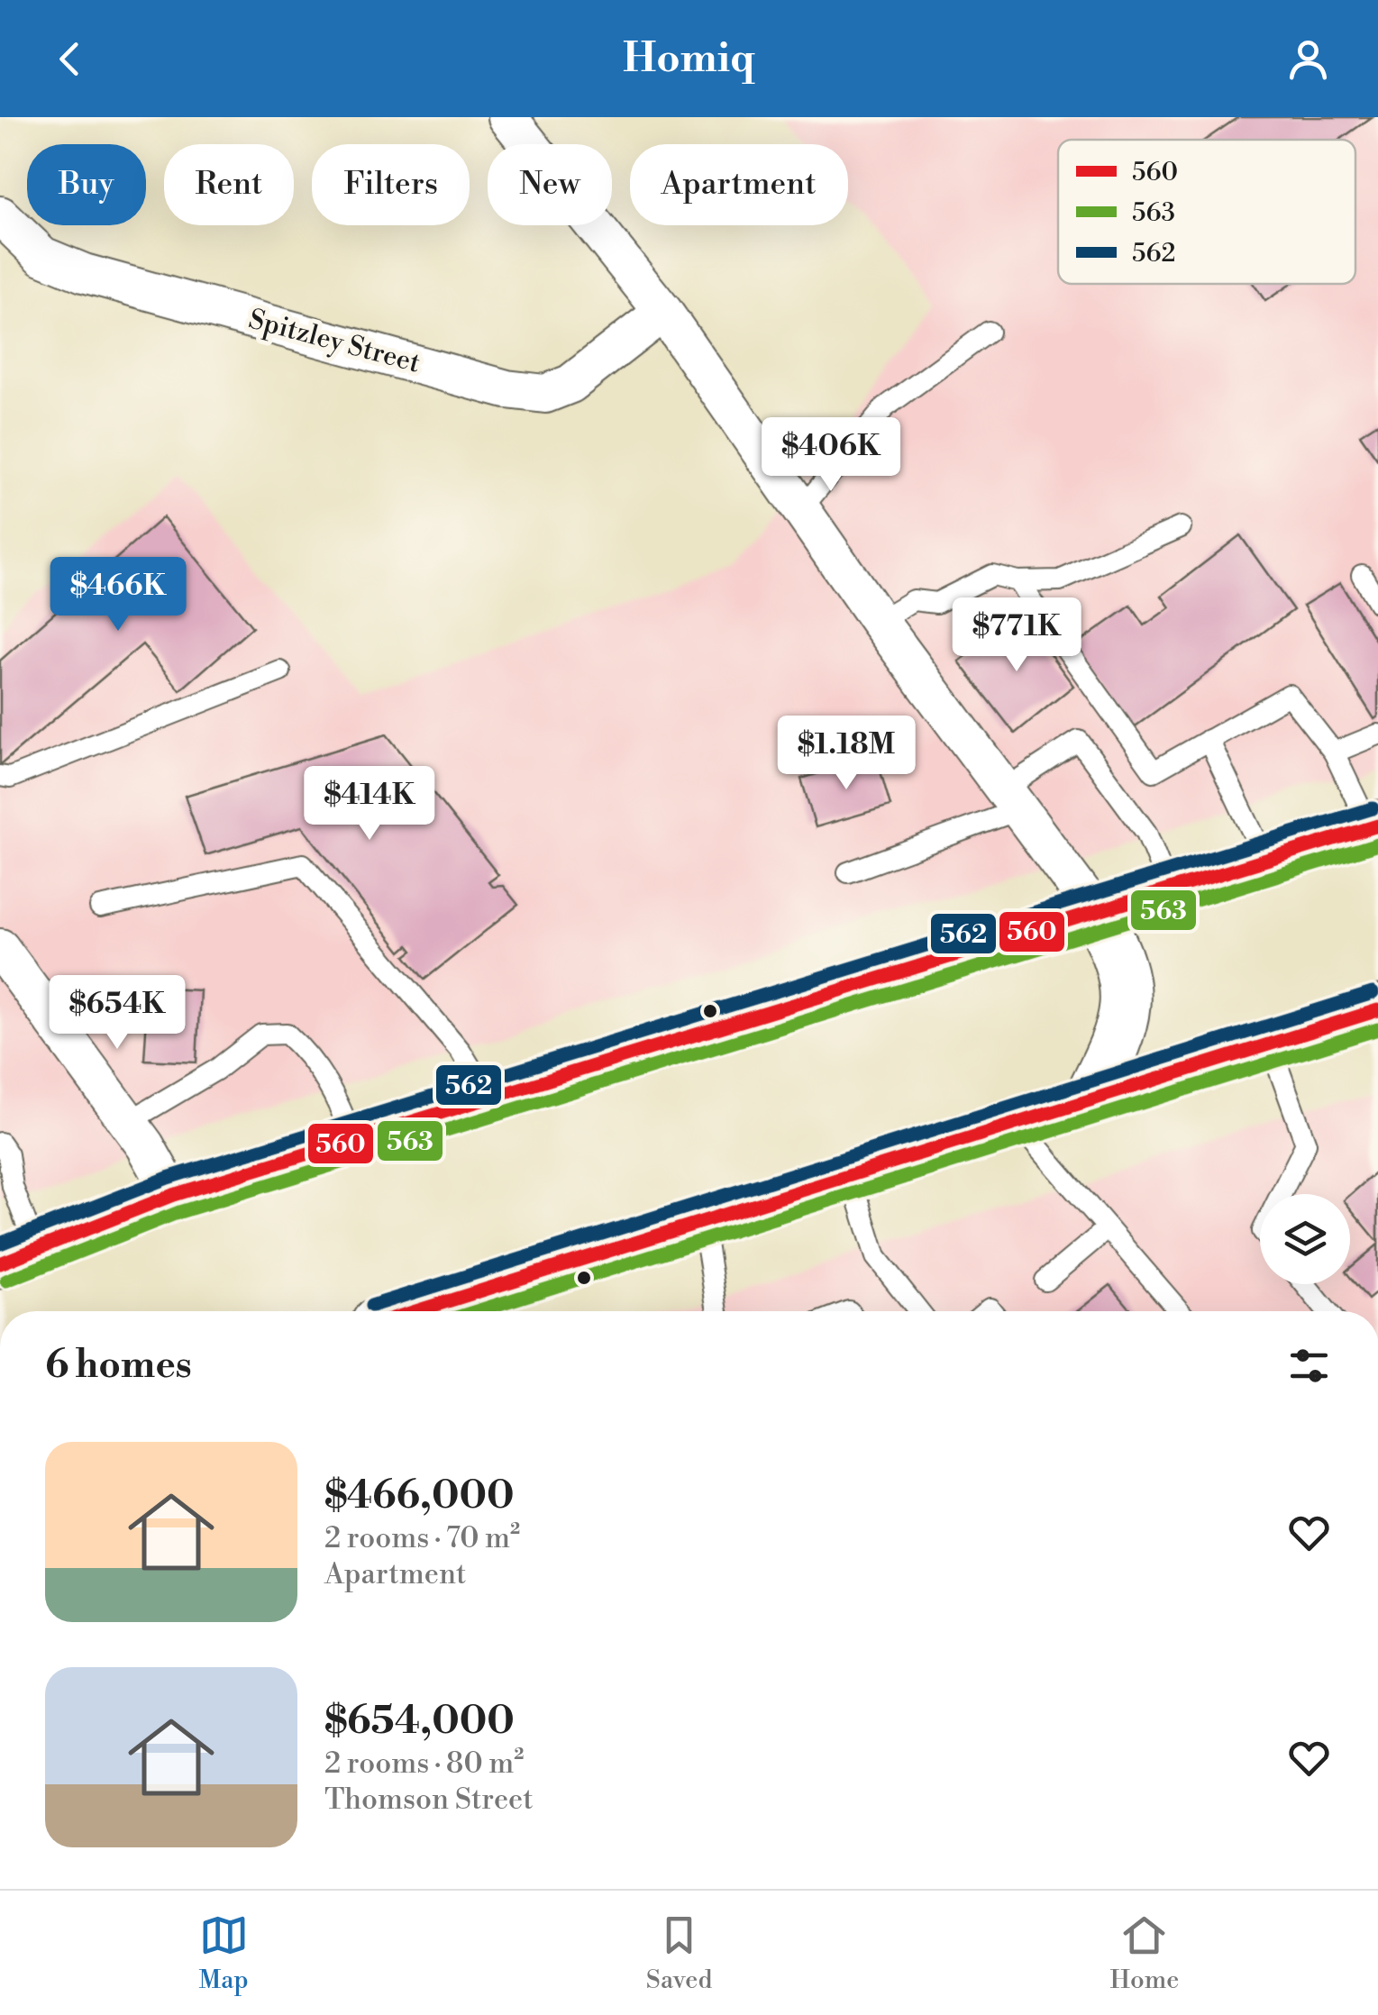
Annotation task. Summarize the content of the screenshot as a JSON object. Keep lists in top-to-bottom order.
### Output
{
  "streets": {
    "street": ["Spitzley Street"]
  },
  "lines": ["transit line 562", "transit line 560", "transit line 563"],
  "legend": ["560", "563", "562"],
  "page": {
    "header": "Homiq",
    "chip": [
      "Buy",
      "Rent",
      "Filters",
      "New",
      "Apartment"
    ],
    "price": [
      "$406K",
      "$466K",
      "$771K",
      "$1.18M",
      "$414K",
      "$654K"
    ],
    "heading": "6 homes",
    "list": [
      {
        "name": "$466,000",
        "note": "2 rooms · 70 m² · Apartment"
      },
      {
        "name": "$654,000",
        "note": "2 rooms · 80 m² · Thomson Street"
      }
    ],
    "tabs": ["Map", "Saved", "Home"]
  }
}
